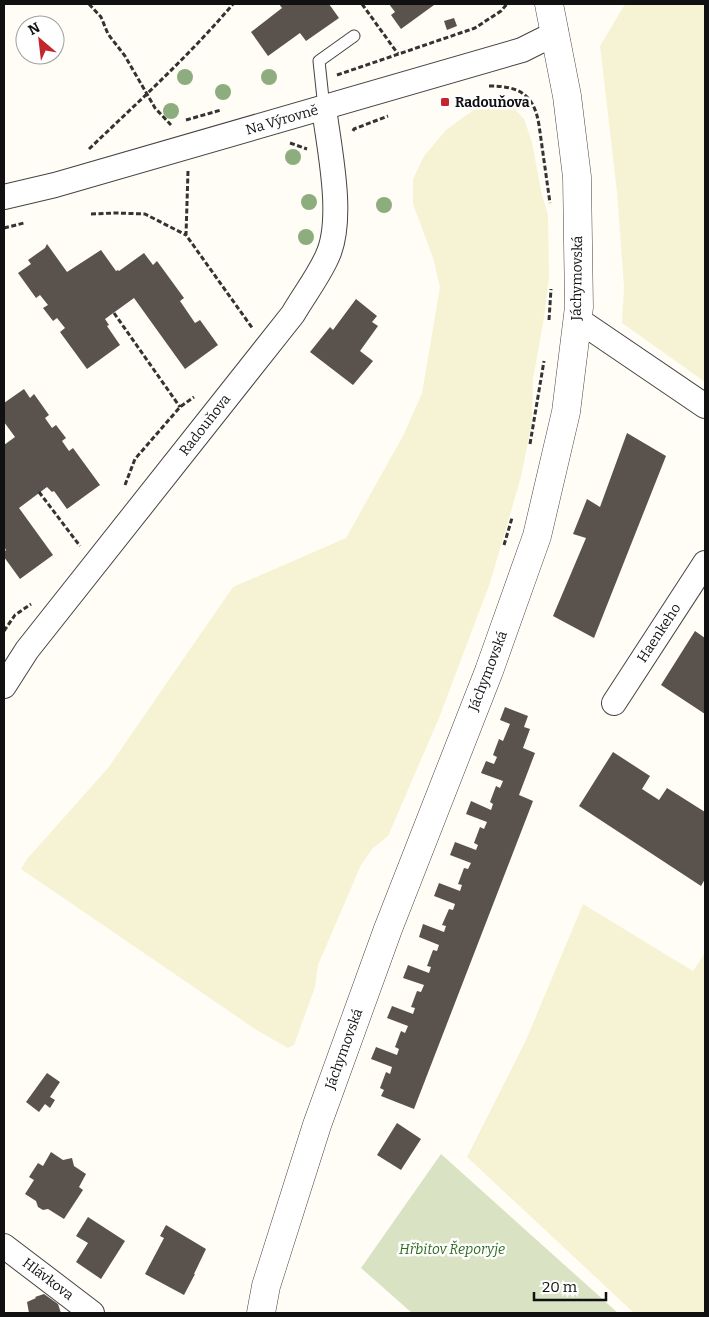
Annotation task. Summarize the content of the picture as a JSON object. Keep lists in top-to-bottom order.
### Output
{
  "streets": {
    "street": [
      "Na Výrovně",
      "Jáchymovská",
      "Radouňova",
      "Haenkeho",
      "Hlávkova"
    ]
  },
  "crossings": [
    ["Na Výrovně", "Jáchymovská"],
    ["Na Výrovně", "Radouňova"]
  ],
  "parks": ["Hřbitov Řeporyje"],
  "places": {
    "transit": ["Radouňova"]
  },
  "scale_bar": "20 m",
  "north": "top left"
}
